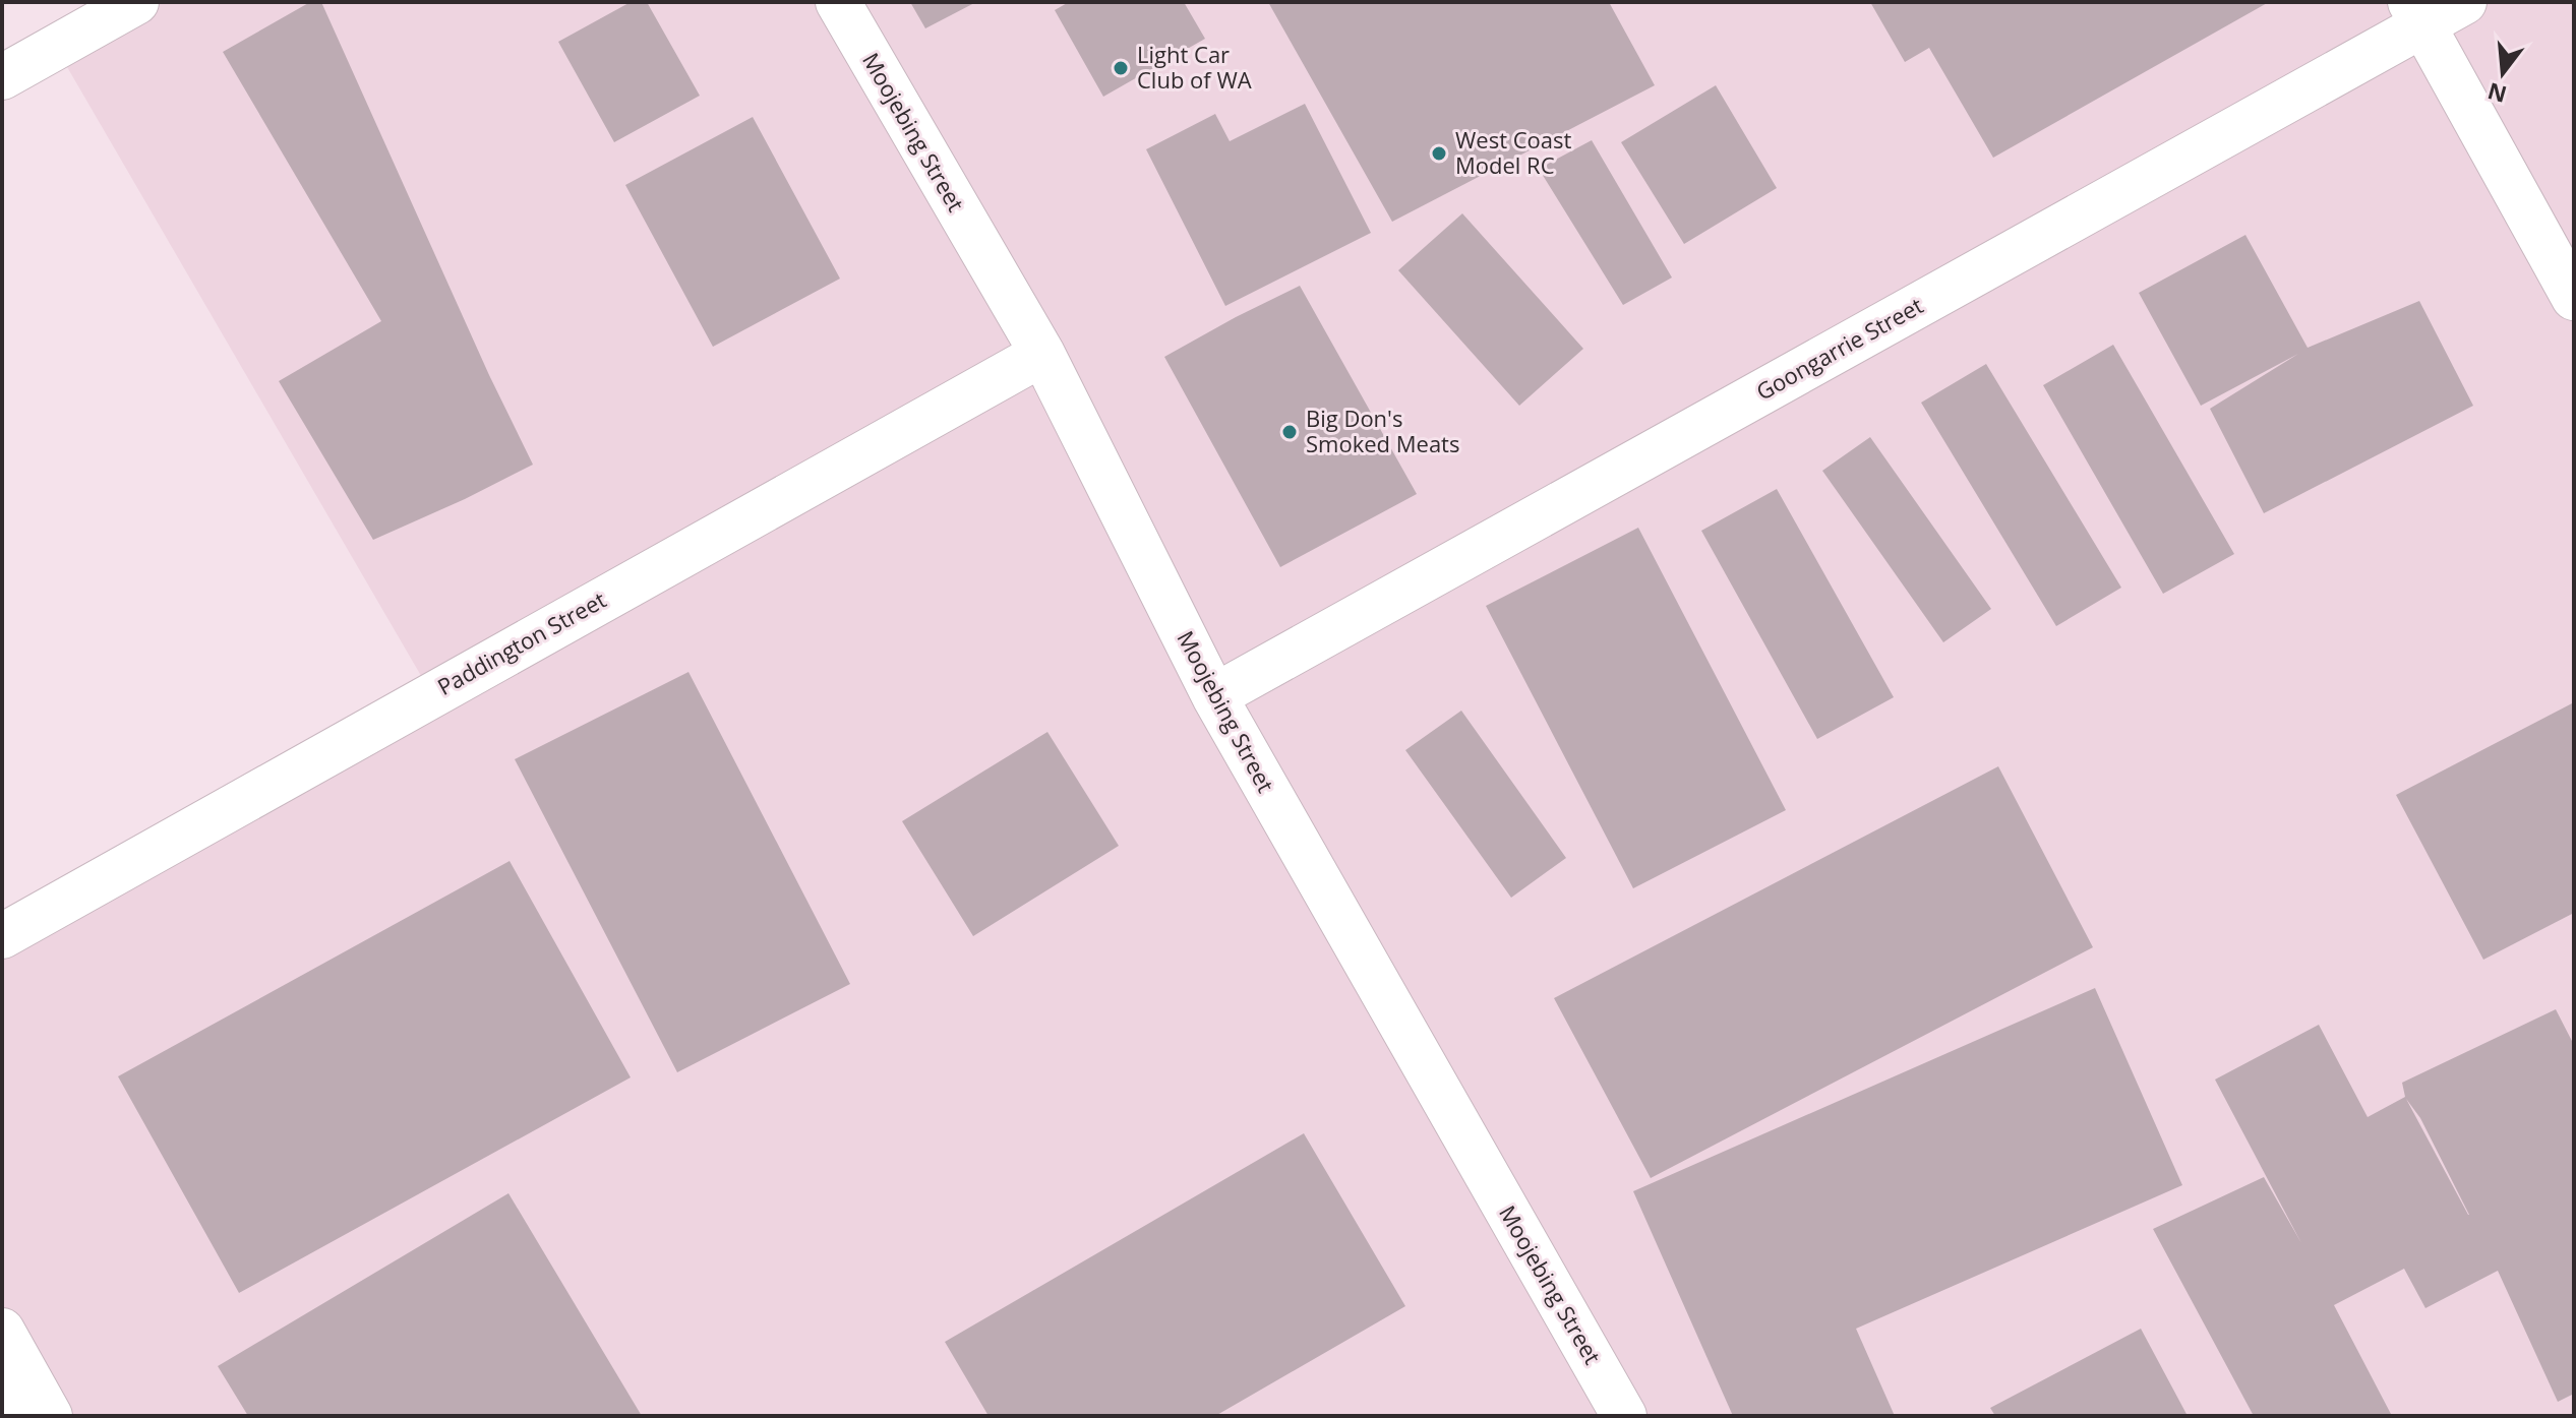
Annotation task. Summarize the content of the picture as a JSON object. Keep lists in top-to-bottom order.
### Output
{
  "streets": {
    "street": ["Moojebing Street", "Goongarrie Street", "Paddington Street"]
  },
  "crossings": [
    ["Moojebing Street", "Goongarrie Street"],
    ["Moojebing Street", "Paddington Street"]
  ],
  "places": ["Light Car Club of WA", "West Coast Model RC", "Big Don's Smoked Meats"],
  "north": "bottom"
}
